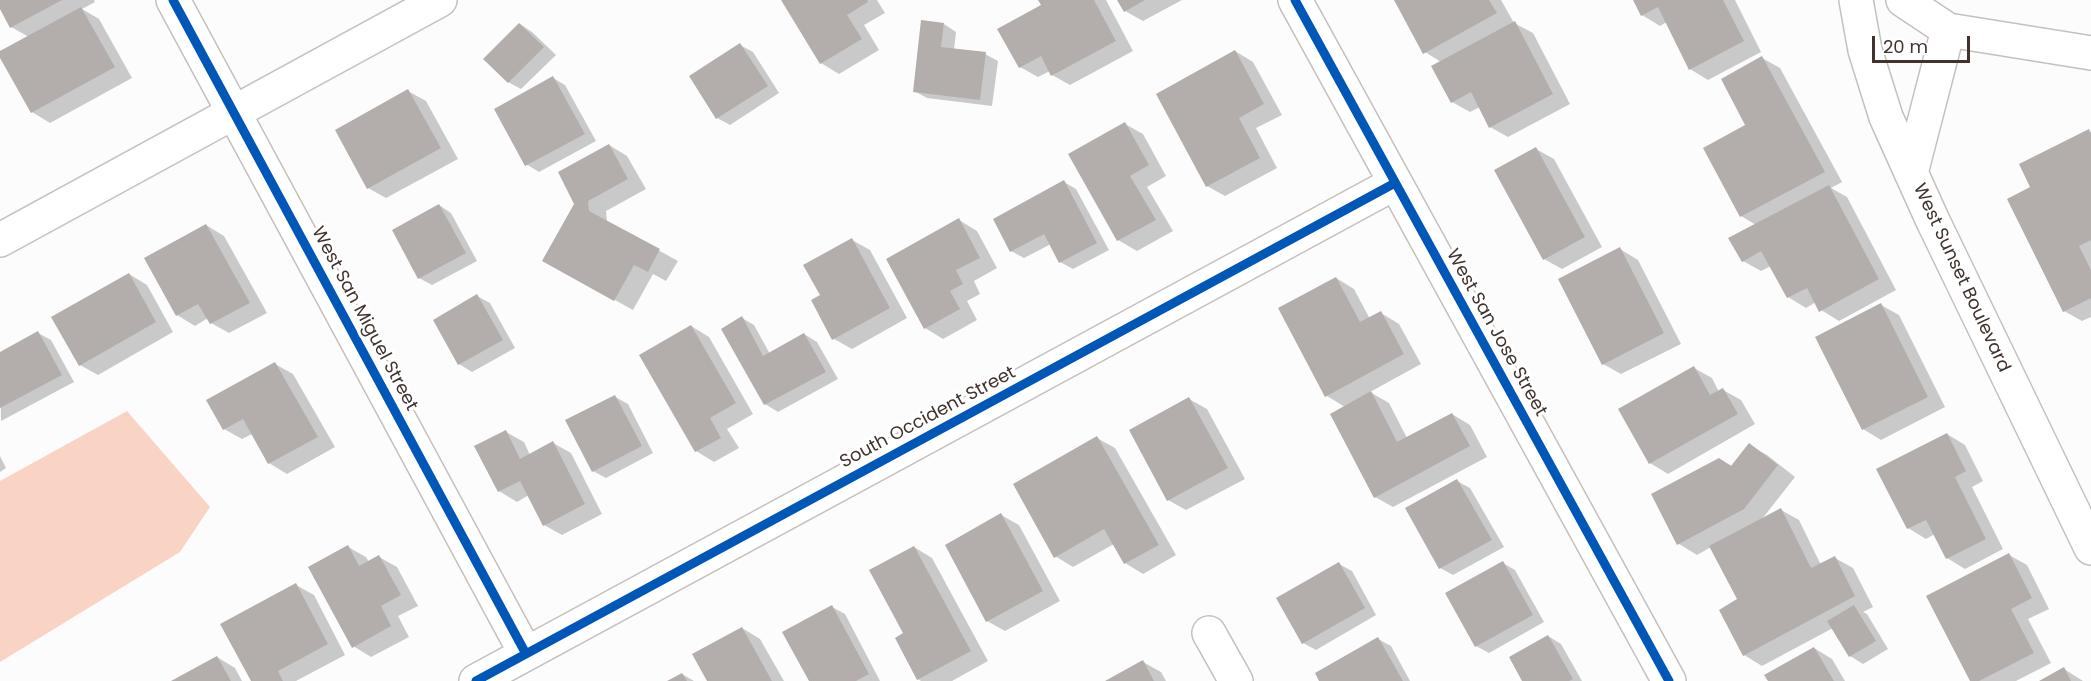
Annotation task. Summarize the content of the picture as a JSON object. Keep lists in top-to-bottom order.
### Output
{
  "streets": {
    "street": [
      "West Sunset Boulevard",
      "West San Miguel Street",
      "West San Jose Street",
      "South Occident Street"
    ]
  },
  "crossings": [
    ["West San Miguel Street", "South Occident Street"],
    ["West San Jose Street", "South Occident Street"]
  ],
  "scale_bar": "20 m"
}
